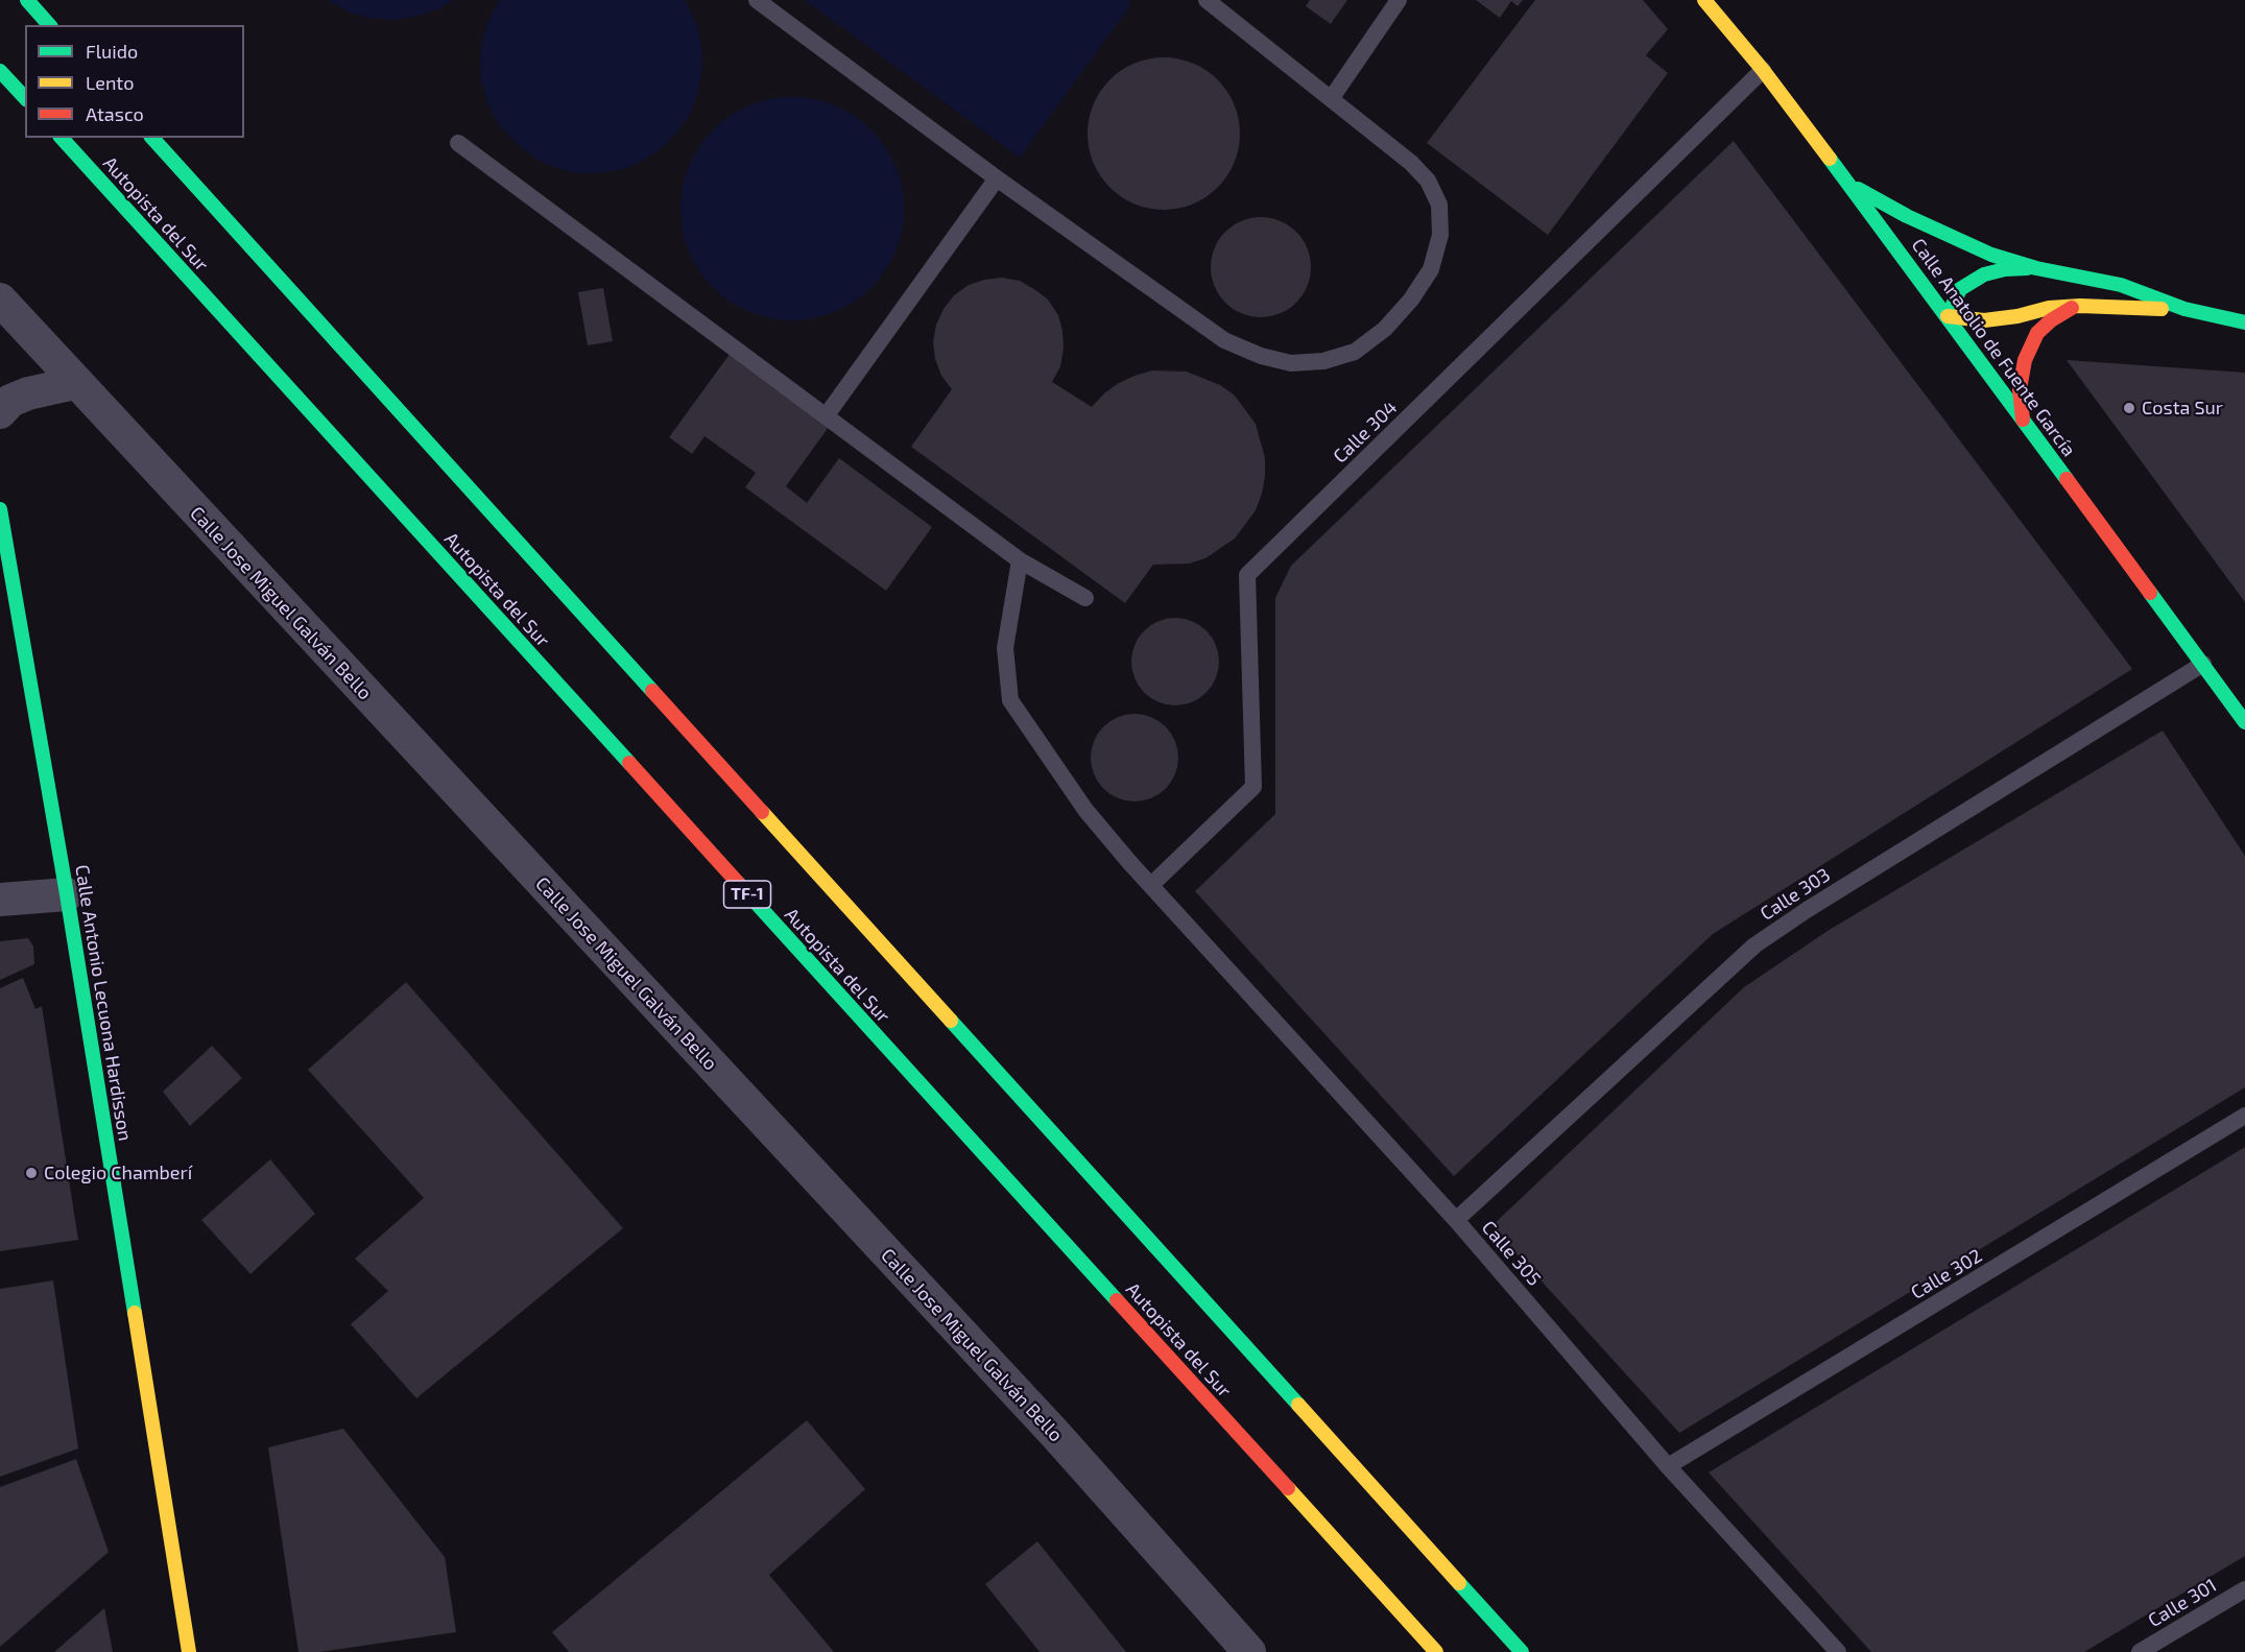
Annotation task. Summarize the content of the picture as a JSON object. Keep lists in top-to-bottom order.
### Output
{
  "streets": {
    "main road": [
      "Autopista del Sur",
      "Calle Anatolio de Fuente García",
      "TF-1",
      "Calle Antonio Lecuona Hardisson"
    ],
    "street": ["Calle Jose Miguel Galván Bello"],
    "lane": [
      "Calle 304",
      "Calle 303",
      "Calle 305",
      "Calle 302",
      "Calle 301"
    ]
  },
  "crossings": [
    ["Calle Anatolio de Fuente García", "Calle 304"],
    ["Calle Anatolio de Fuente García", "Calle 303"],
    ["Calle 304", "Calle 305"],
    ["Calle 303", "Calle 305"],
    ["Calle 305", "Calle 302"]
  ],
  "places": ["Costa Sur", "Colegio Chamberí"],
  "legend": ["Fluido", "Lento", "Atasco"]
}
